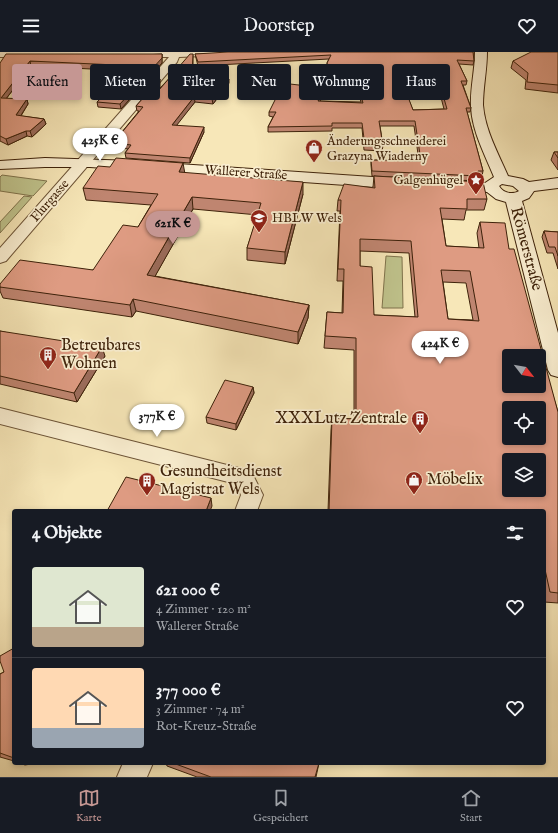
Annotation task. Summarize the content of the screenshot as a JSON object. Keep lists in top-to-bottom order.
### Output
{
  "streets": {
    "main road": ["Wallerer Straße", "Römerstraße"],
    "street": ["Flurgasse"]
  },
  "crossings": [
    ["Wallerer Straße", "Flurgasse"]
  ],
  "places": {
    "shop": ["Änderungsschneiderei Grazyna Wiaderny", "Möbelix"],
    "place": ["Galgenhügel"],
    "school or university": ["HBLW Wels"],
    "building": ["Betreubares Wohnen", "XXXLutz Zentrale", "Gesundheitsdienst Magistrat Wels"]
  },
  "north": "bottom right",
  "page": {
    "header": "Doorstep",
    "chip": [
      "Kaufen",
      "Mieten",
      "Filter",
      "Neu",
      "Wohnung",
      "Haus"
    ],
    "price": [
      "425K €",
      "621K €",
      "424K €",
      "377K €"
    ],
    "heading": "4 Objekte",
    "list": [
      {
        "name": "621 000 €",
        "note": "4 Zimmer · 120 m² · Wallerer Straße"
      },
      {
        "name": "377 000 €",
        "note": "3 Zimmer · 74 m² · Rot-Kreuz-Straße"
      }
    ],
    "tabs": ["Karte", "Gespeichert", "Start"]
  }
}
